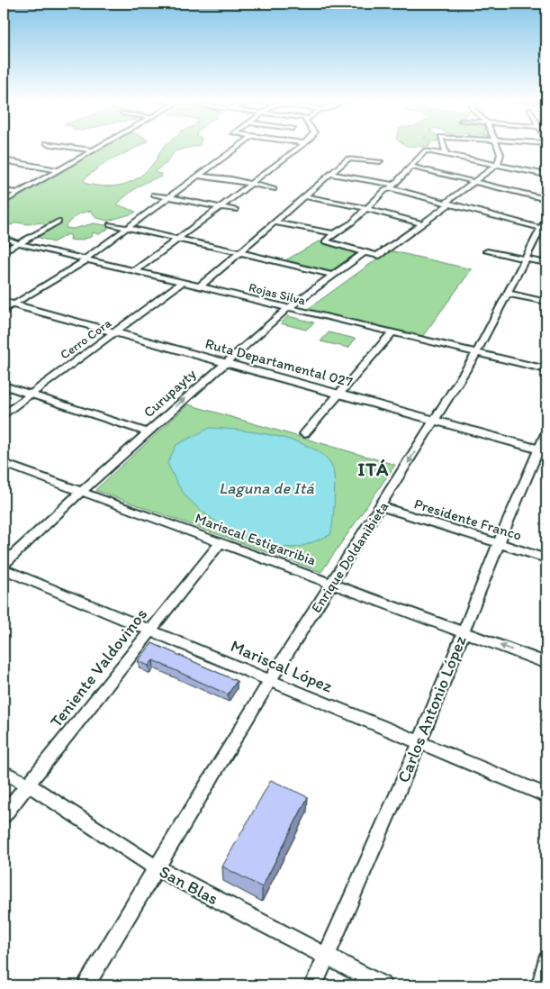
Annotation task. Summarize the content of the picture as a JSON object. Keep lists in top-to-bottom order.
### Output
{
  "streets": {
    "main road": ["Ruta Departamental 027"],
    "street": [
      "Rojas Silva",
      "Cerro Cora",
      "Curupayty",
      "Presidente Franco",
      "Mariscal Estigarribia",
      "Enrique Doldanibieta",
      "Mariscal López",
      "Teniente Valdovinos",
      "Carlos Antonio López",
      "San Blas"
    ]
  },
  "crossings": [
    ["Rojas Silva", "Cerro Cora"],
    ["Rojas Silva", "Curupayty"],
    ["Rojas Silva", "Enrique Doldanibieta"],
    ["Cerro Cora", "Ruta Departamental 027"],
    ["Ruta Departamental 027", "Curupayty"],
    ["Ruta Departamental 027", "Enrique Doldanibieta"],
    ["Ruta Departamental 027", "Carlos Antonio López"],
    ["Curupayty", "Mariscal Estigarribia"],
    ["Presidente Franco", "Enrique Doldanibieta"],
    ["Presidente Franco", "Carlos Antonio López"],
    ["Mariscal Estigarribia", "Enrique Doldanibieta"],
    ["Mariscal Estigarribia", "Teniente Valdovinos"],
    ["Mariscal Estigarribia", "Carlos Antonio López"],
    ["Enrique Doldanibieta", "Mariscal López"],
    ["Enrique Doldanibieta", "San Blas"],
    ["Mariscal López", "Teniente Valdovinos"],
    ["Mariscal López", "Carlos Antonio López"],
    ["Teniente Valdovinos", "San Blas"],
    ["Carlos Antonio López", "San Blas"]
  ],
  "districts": ["ITÁ"],
  "water": ["Laguna de Itá"]
}
